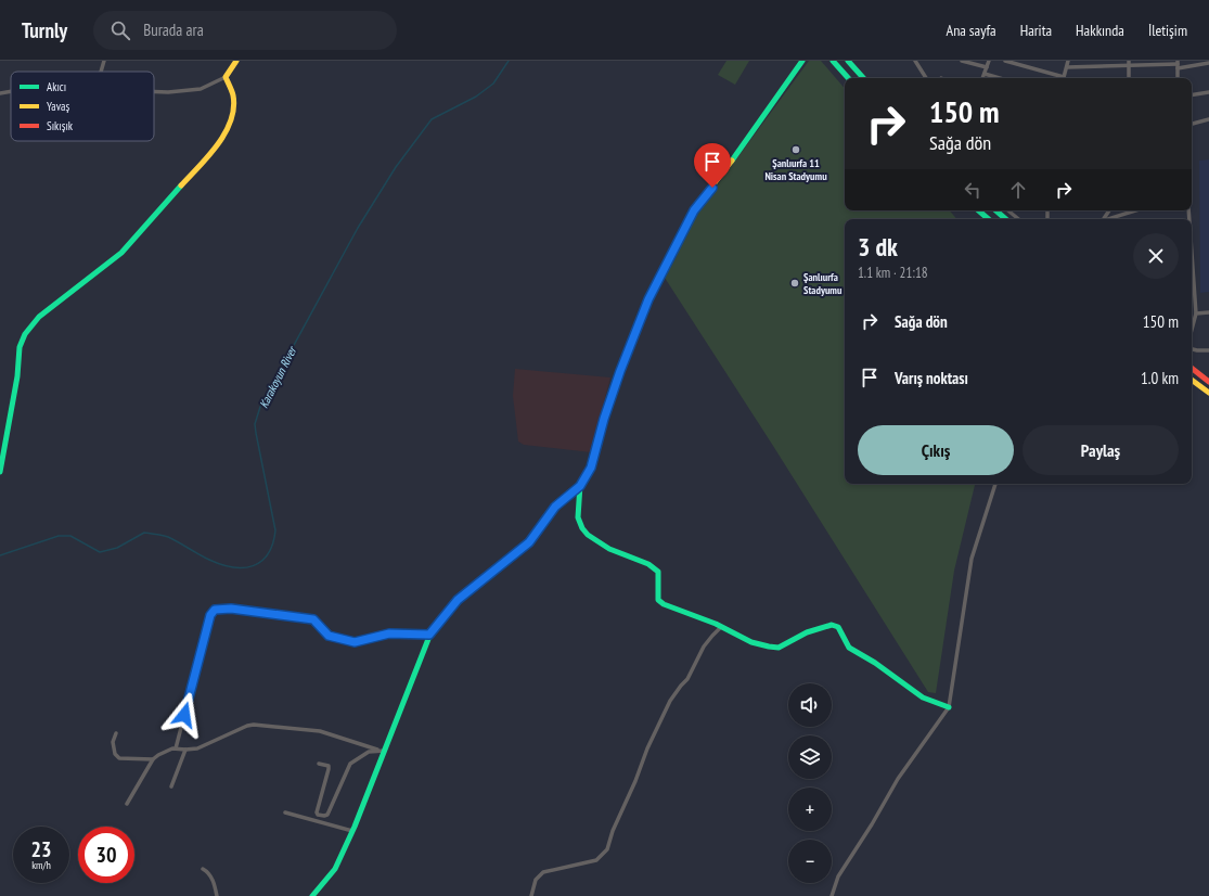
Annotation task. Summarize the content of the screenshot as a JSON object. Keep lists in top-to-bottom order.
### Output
{
  "water": ["Karakoyun River"],
  "places": ["Şanlıurfa 11 Nisan Stadyumu", "Şanlıurfa Stadyumu"],
  "legend": ["Akıcı", "Yavaş", "Sıkışık"],
  "page": {
    "header": "Turnly",
    "search": "Burada ara",
    "nav": [
      "Ana sayfa",
      "Harita",
      "Hakkında",
      "İletişim"
    ],
    "turn": ["150 m", "Sağa dön"],
    "heading": ["3 dk", "1.1 km · 21:18"],
    "list": [
      {
        "name": "Sağa dön",
        "value": "150 m"
      },
      {
        "name": "Varış noktası",
        "value": "1.0 km"
      }
    ],
    "buttons": ["Çıkış", "Paylaş"],
    "map_buttons": ["+", "−"],
    "speed": "23 km/h",
    "limit": "30"
  }
}
